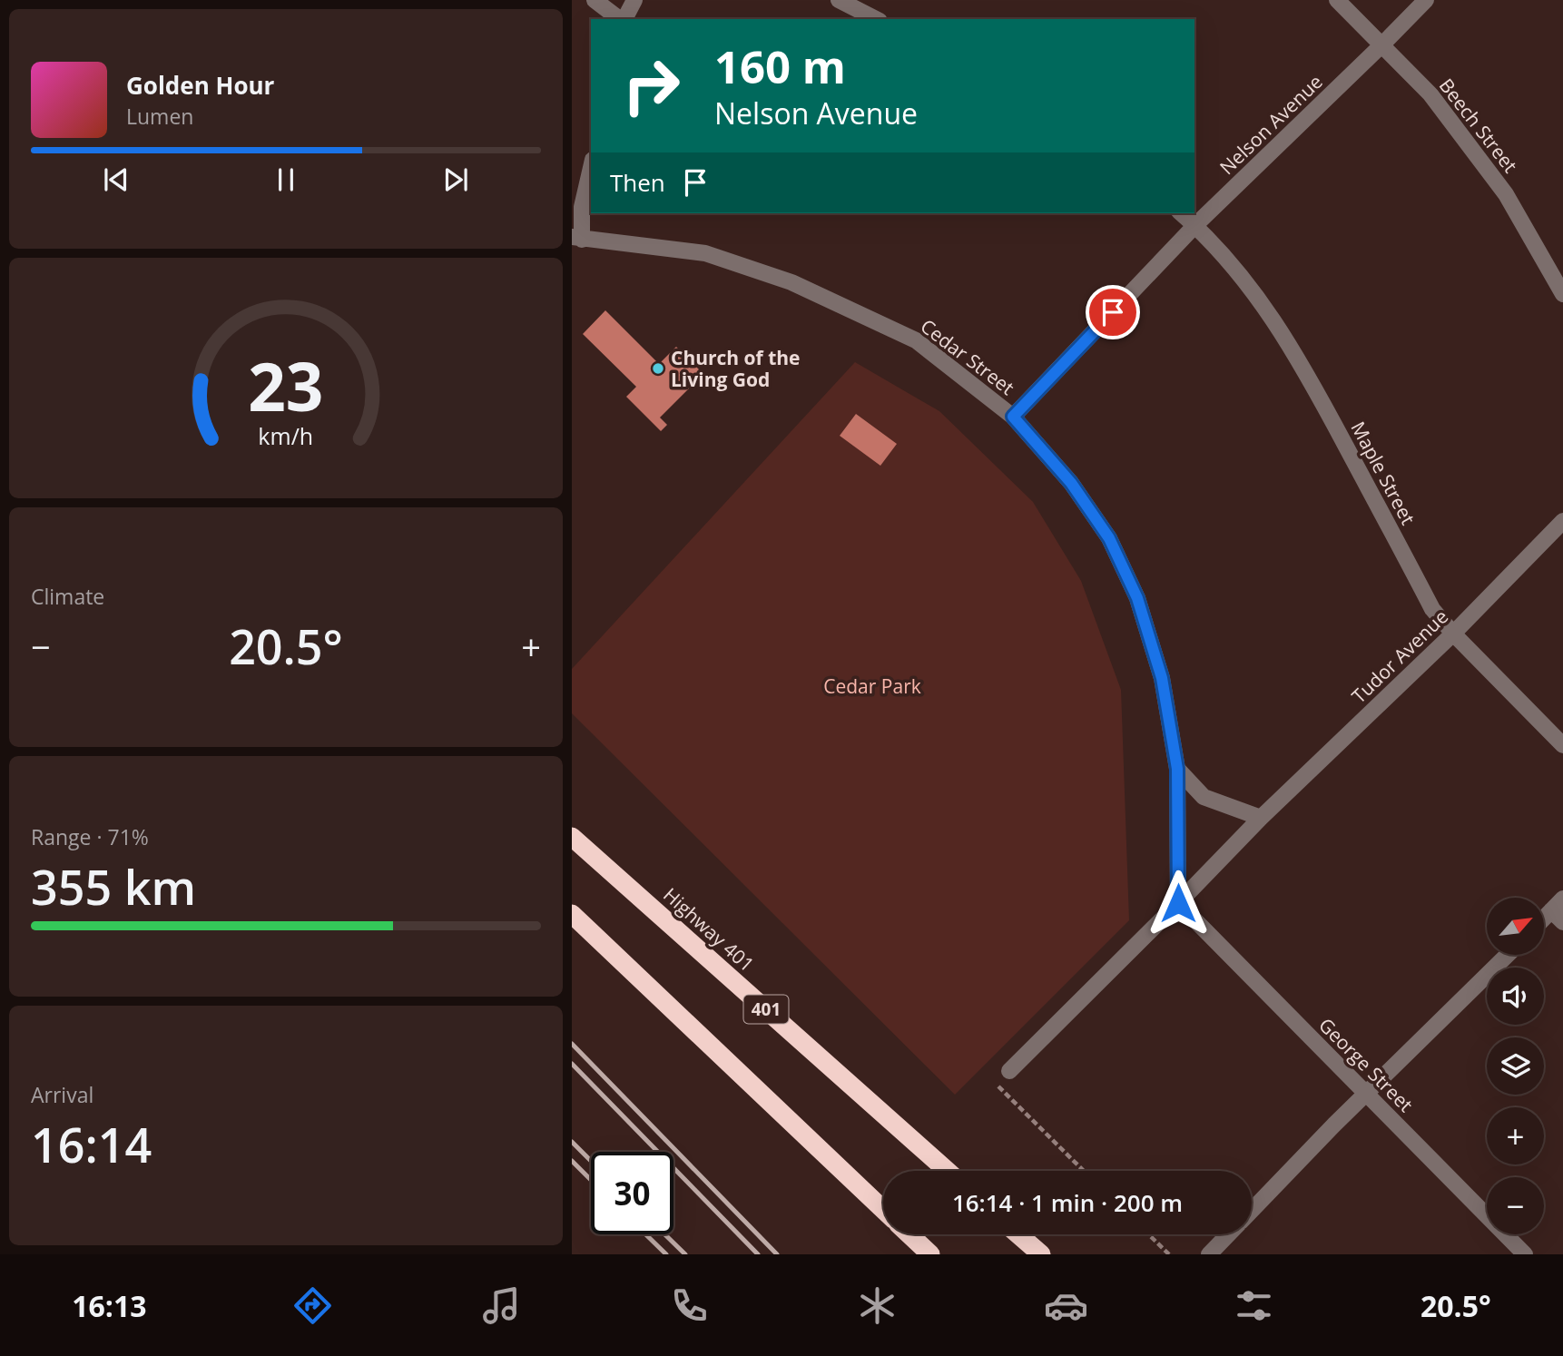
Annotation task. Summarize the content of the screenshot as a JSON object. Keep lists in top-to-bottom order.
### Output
{
  "streets": {
    "highway": ["Highway 401", "401"],
    "street": [
      "Nelson Avenue",
      "Beech Street",
      "Cedar Street",
      "Maple Street",
      "Tudor Avenue",
      "George Street"
    ]
  },
  "crossings": [
    ["Nelson Avenue", "Beech Street"],
    ["Nelson Avenue", "Cedar Street"],
    ["Nelson Avenue", "Maple Street"],
    ["Cedar Street", "Tudor Avenue"],
    ["Cedar Street", "George Street"],
    ["Maple Street", "Tudor Avenue"],
    ["Tudor Avenue", "George Street"]
  ],
  "parks": ["Cedar Park"],
  "places": ["Church of the Living God"],
  "north": "top right",
  "page": {
    "turn": ["160 m", "Nelson Avenue"],
    "song": ["Golden Hour", "Lumen"],
    "then": "Then",
    "tile": [
      "Climate",
      ["Range · 71%", "355 km"],
      ["Arrival", "16:14"]
    ],
    "heat": ["−", "20.5°", "+"],
    "map_buttons": ["+", "−"],
    "limit": "30",
    "trip": "16:14 · 1 min · 200 m",
    "tabs": ["16:13", "20.5°"],
    "gauge": ["23", "km/h"]
  }
}
